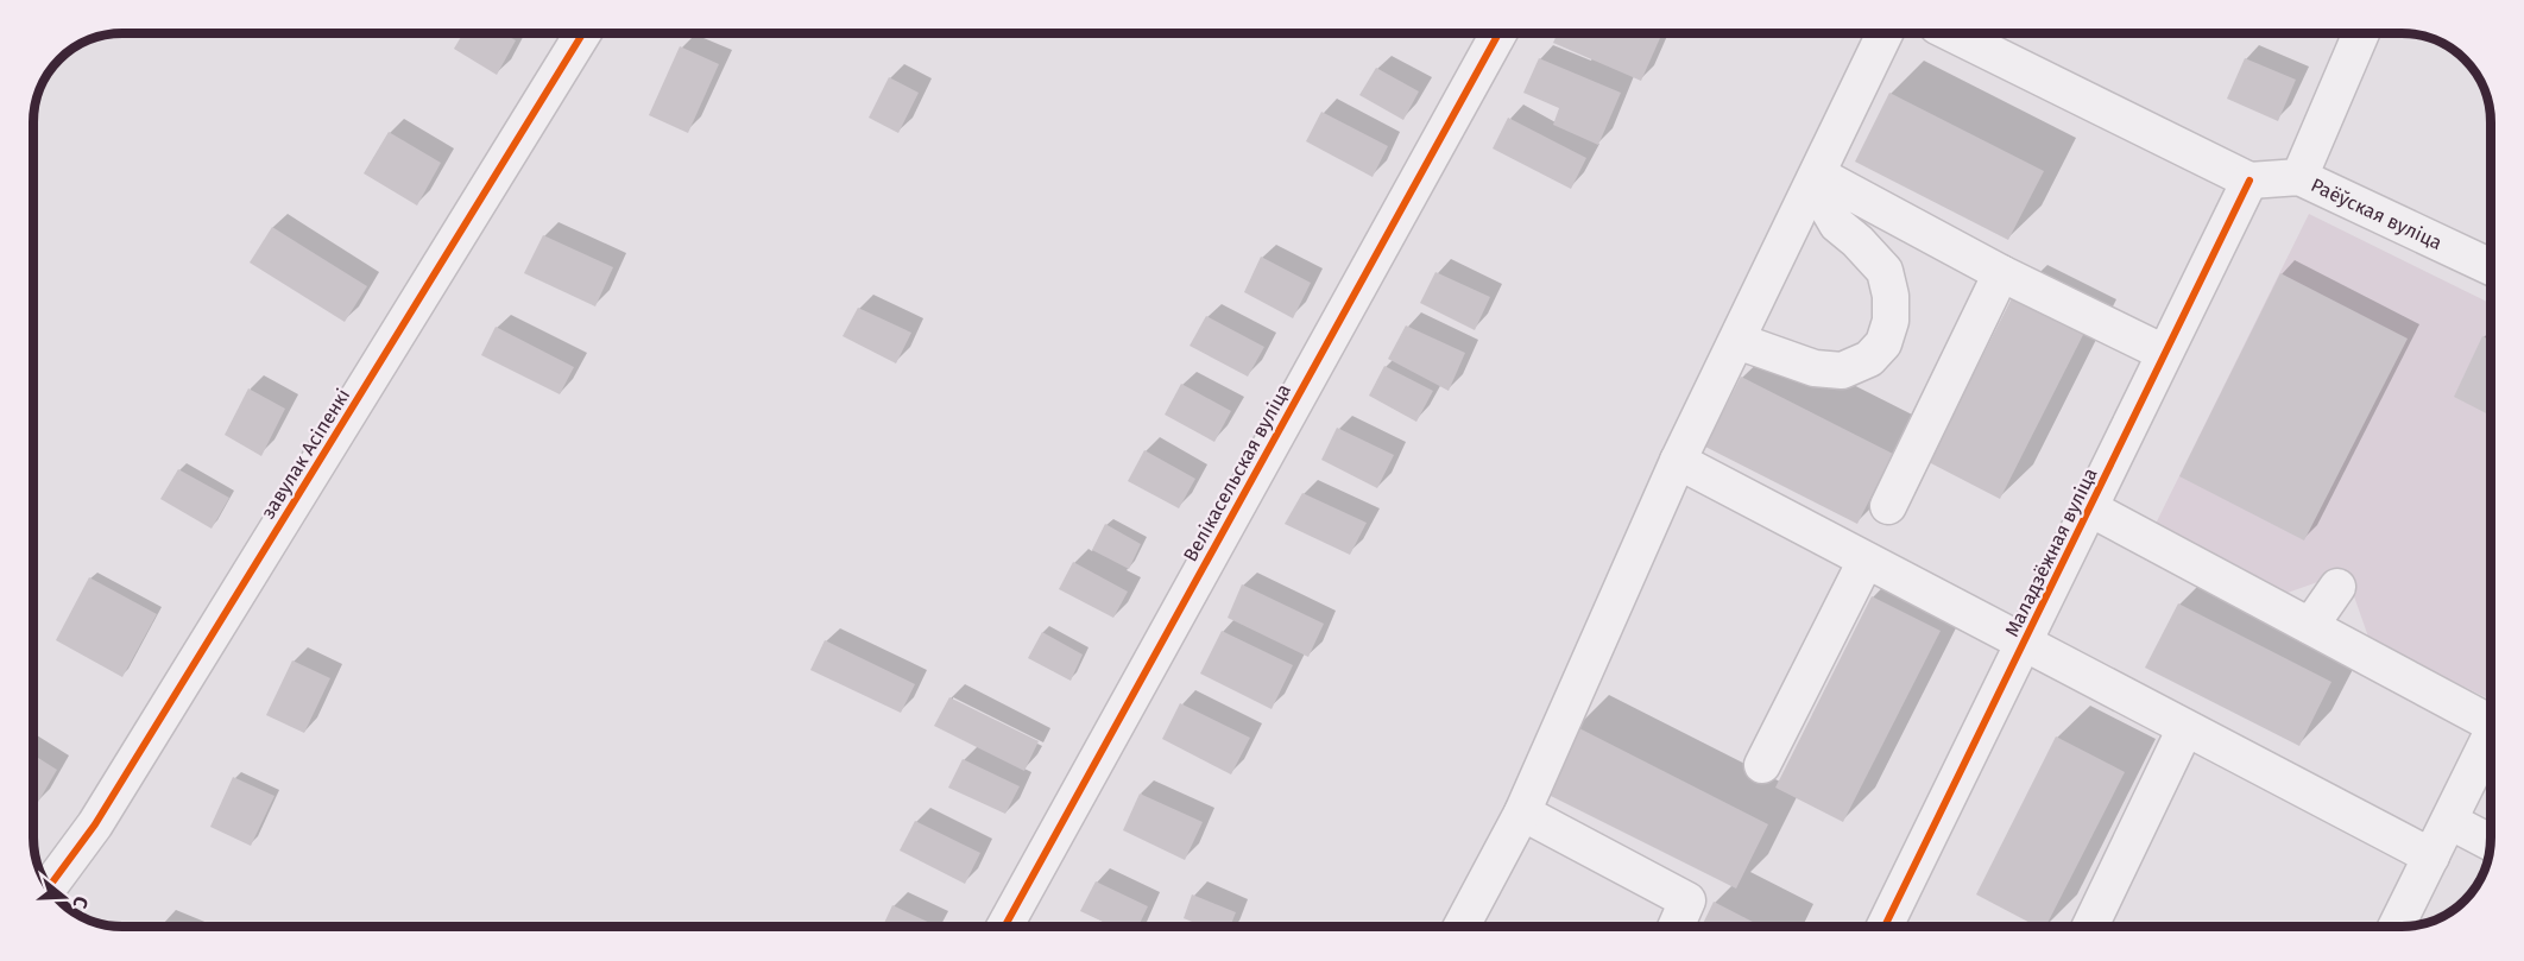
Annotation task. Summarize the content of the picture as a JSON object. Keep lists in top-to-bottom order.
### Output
{
  "streets": {
    "street": [
      "Раёўская вуліца",
      "завулак Асіпенкі",
      "Велікасельская вуліца",
      "Маладзёжная вуліца"
    ]
  },
  "crossings": [
    ["Раёўская вуліца", "Маладзёжная вуліца"]
  ],
  "north": "right"
}
